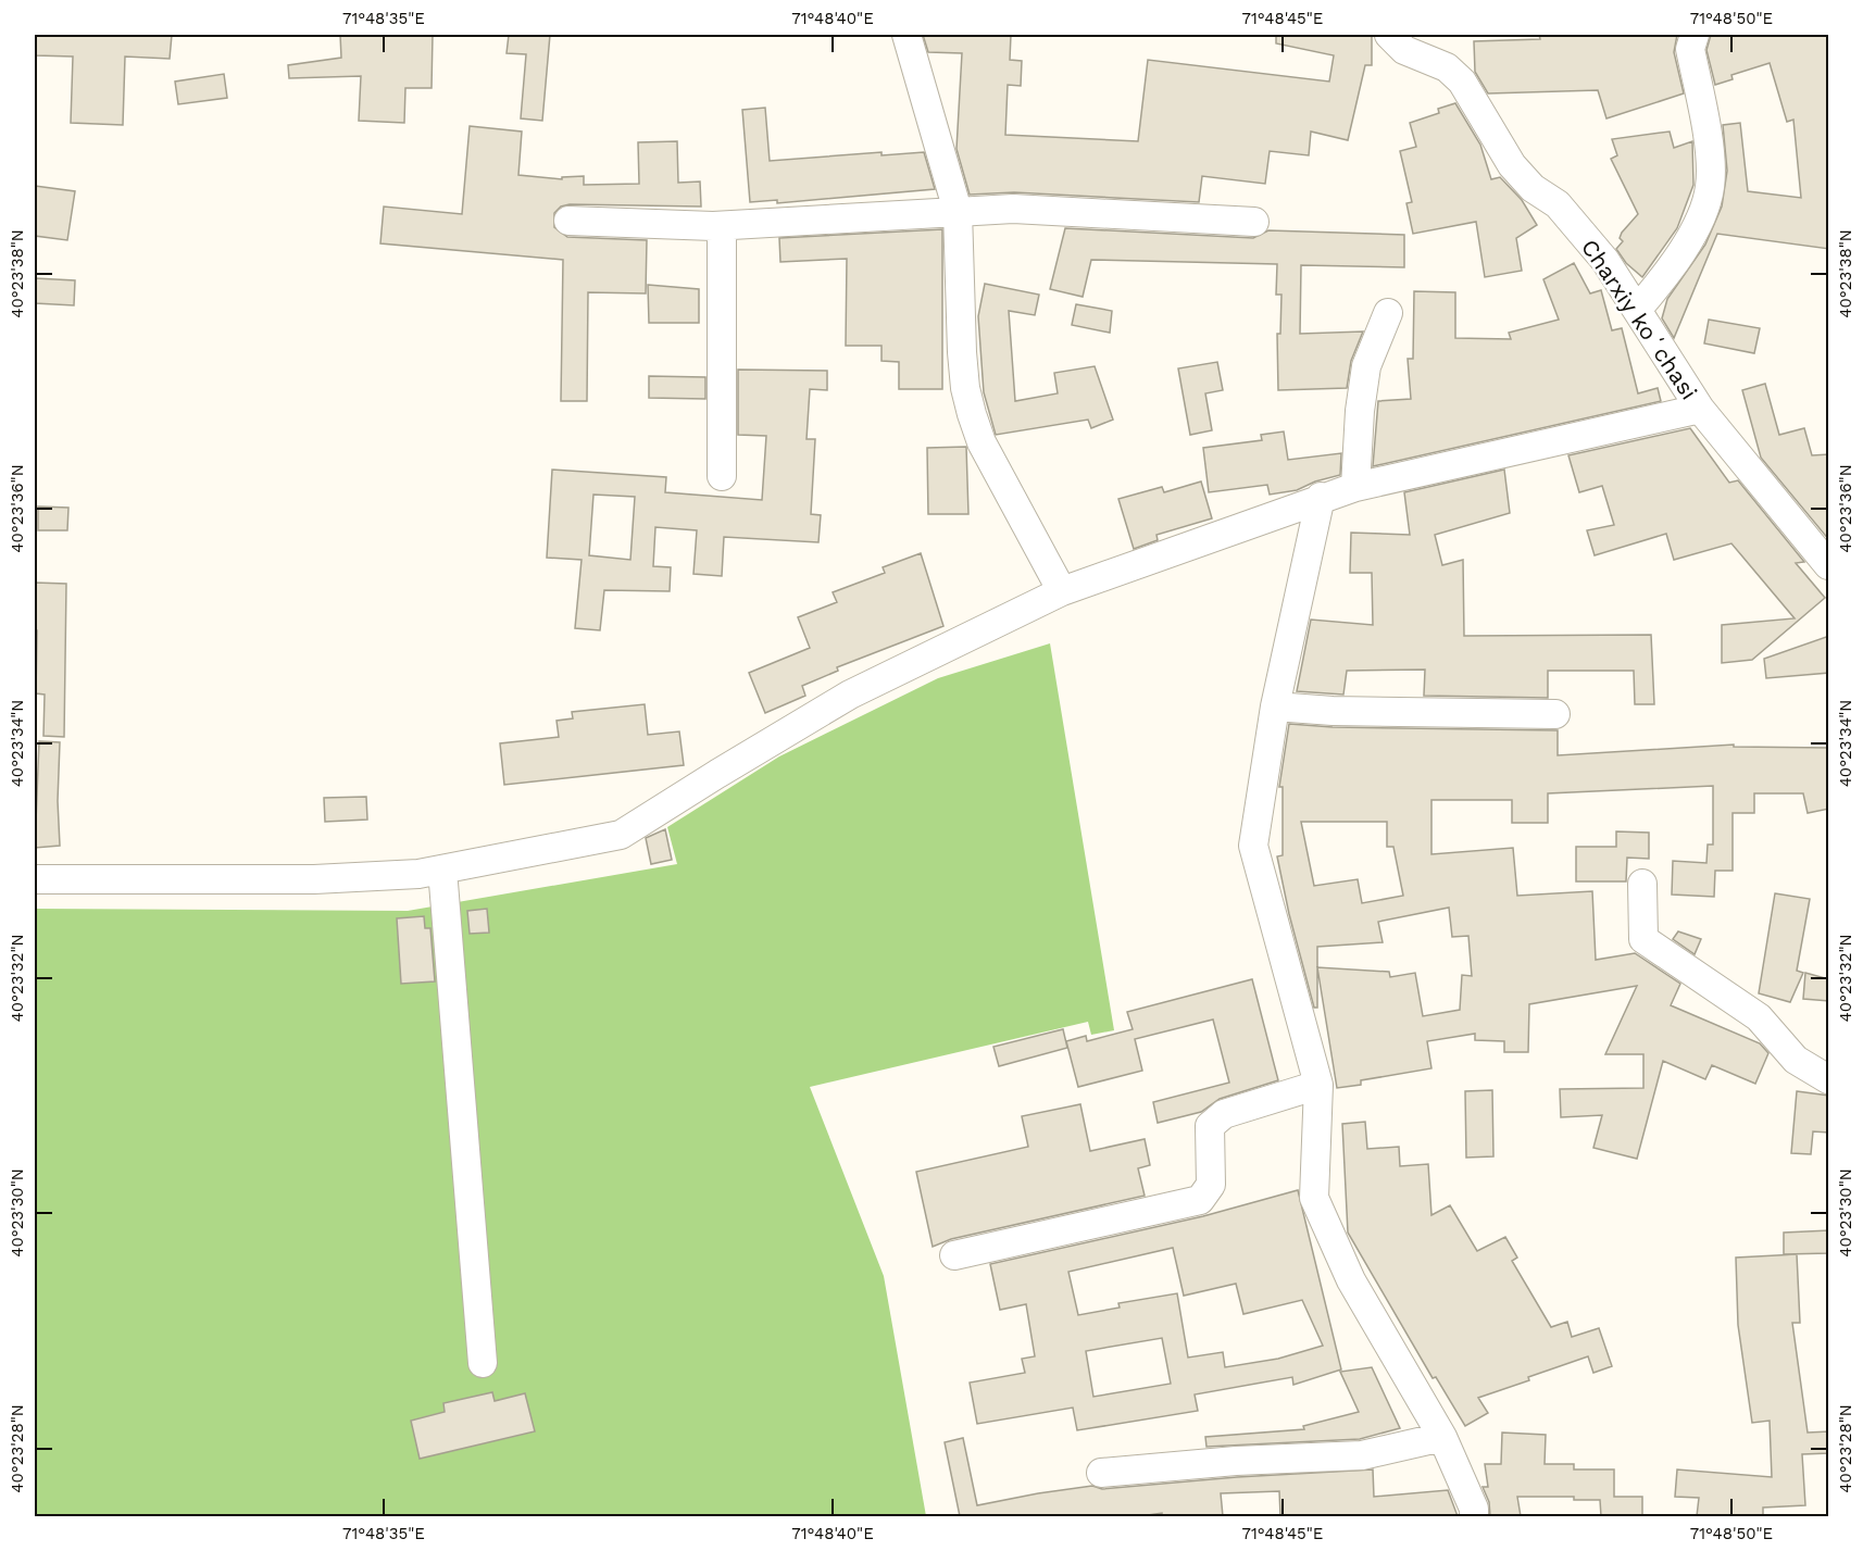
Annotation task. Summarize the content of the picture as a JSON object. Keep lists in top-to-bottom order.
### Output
{
  "streets": {
    "street": ["Charxiy koʻchasi"]
  },
  "coordinates": [
    "71°48'35\"E",
    "71°48'40\"E",
    "71°48'45\"E",
    "71°48'50\"E",
    "40°23'38\"N",
    "40°23'36\"N",
    "40°23'34\"N",
    "40°23'32\"N",
    "40°23'30\"N",
    "40°23'28\"N"
  ]
}
